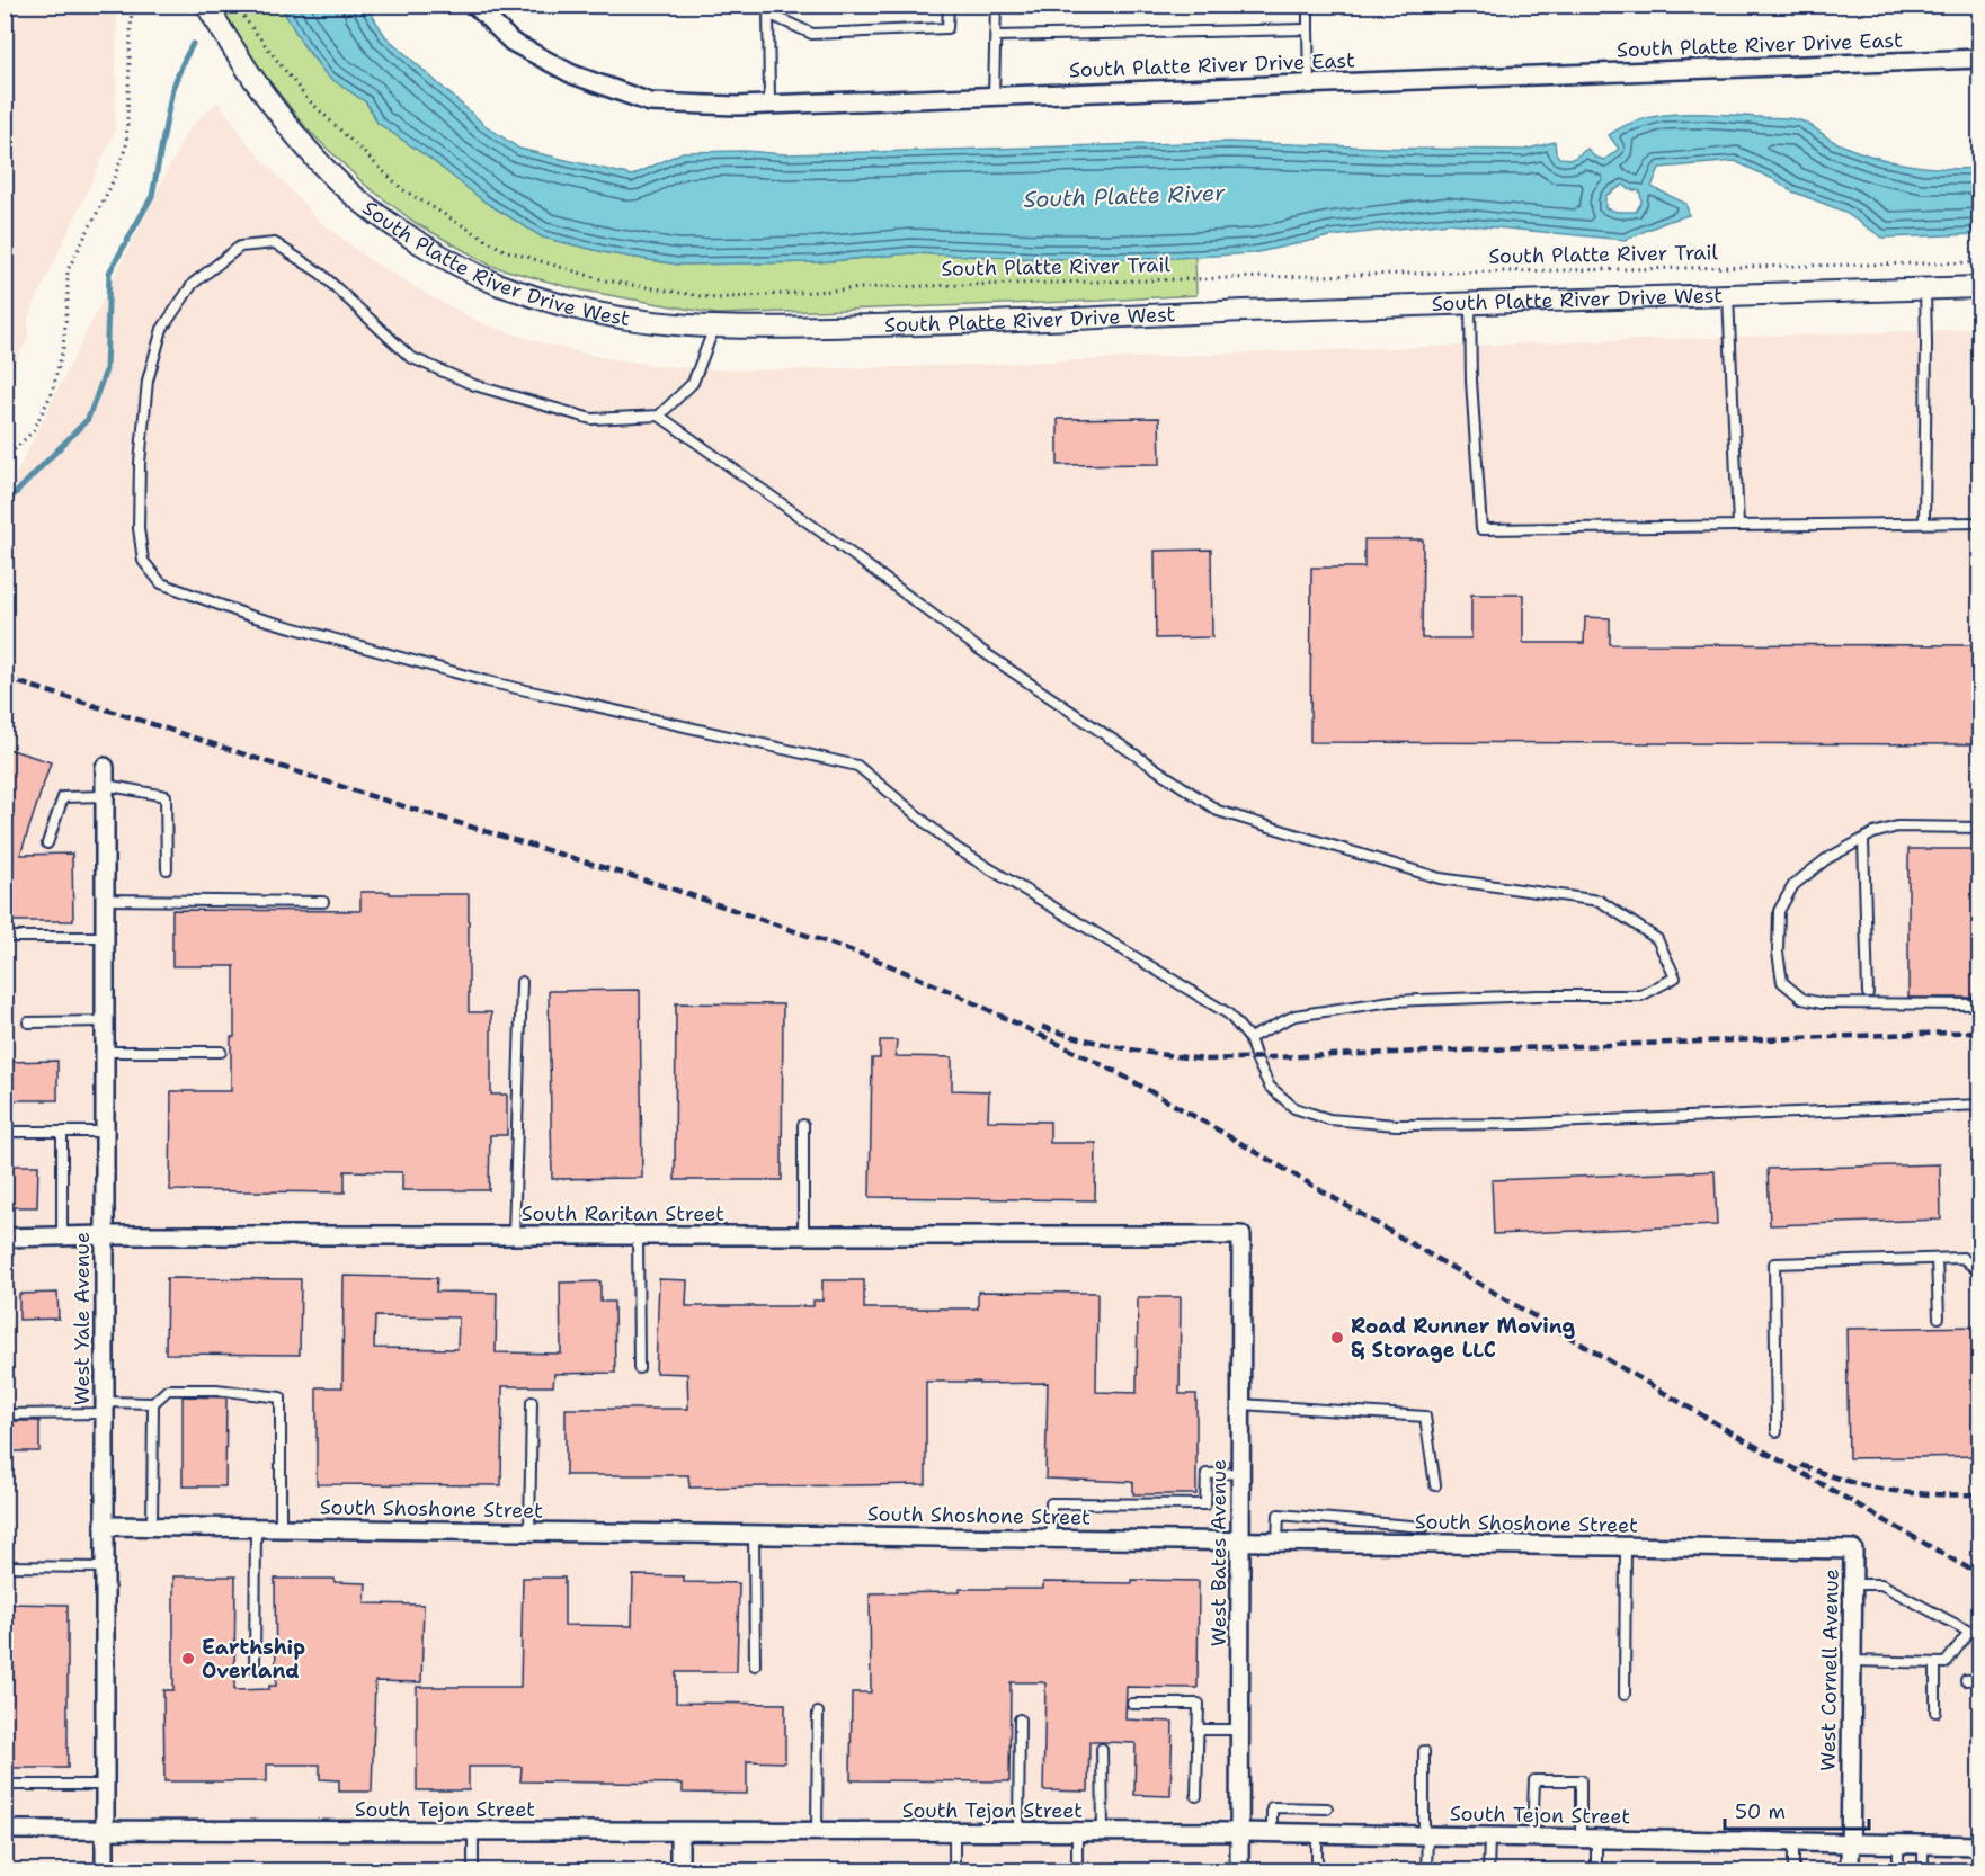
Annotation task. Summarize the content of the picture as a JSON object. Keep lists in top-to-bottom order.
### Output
{
  "streets": {
    "street": [
      "South Platte River Drive East",
      "South Platte River Drive West",
      "South Raritan Street",
      "West Yale Avenue",
      "South Shoshone Street",
      "West Bates Avenue",
      "West Cornell Avenue",
      "South Tejon Street"
    ],
    "path": ["South Platte River Trail"]
  },
  "crossings": [
    ["South Raritan Street", "West Yale Avenue"],
    ["South Raritan Street", "West Bates Avenue"],
    ["West Yale Avenue", "South Shoshone Street"],
    ["West Yale Avenue", "South Tejon Street"],
    ["South Shoshone Street", "West Bates Avenue"],
    ["South Shoshone Street", "West Cornell Avenue"],
    ["West Bates Avenue", "South Tejon Street"],
    ["West Cornell Avenue", "South Tejon Street"]
  ],
  "water": ["South Platte River"],
  "places": ["Road Runner Moving & Storage LLC", "Earthship Overland"],
  "scale_bar": "50 m"
}
